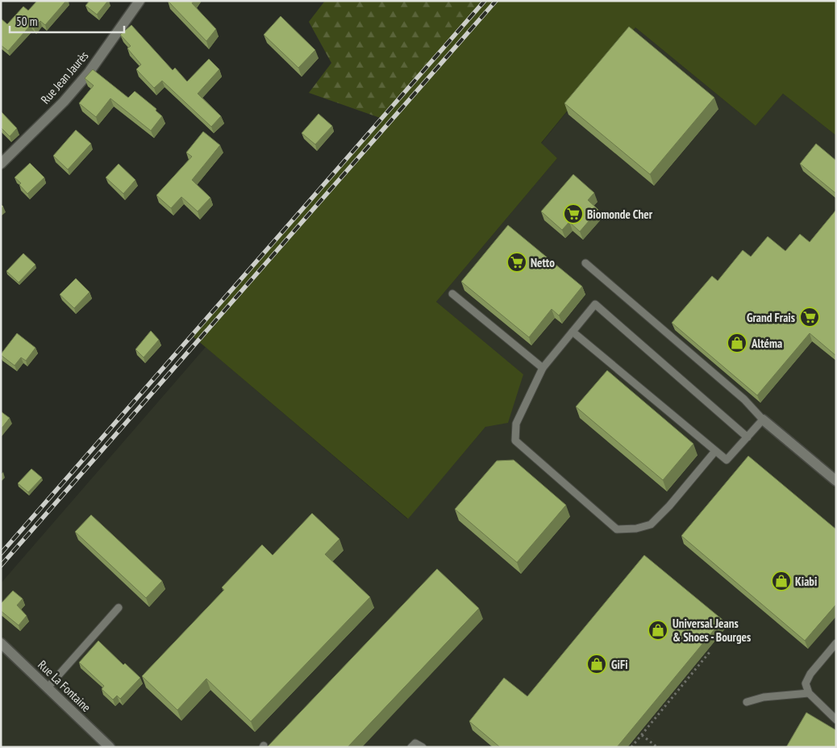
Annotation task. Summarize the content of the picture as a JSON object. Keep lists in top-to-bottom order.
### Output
{
  "streets": {
    "street": ["Rue Jean Jaurès", "Rue La Fontaine"]
  },
  "places": {
    "supermarket": ["Biomonde Cher", "Netto", "Grand Frais"],
    "shop": [
      "Altéma",
      "Kiabi",
      "Universal Jeans & Shoes - Bourges",
      "GiFi"
    ]
  },
  "scale_bar": "50 m"
}
